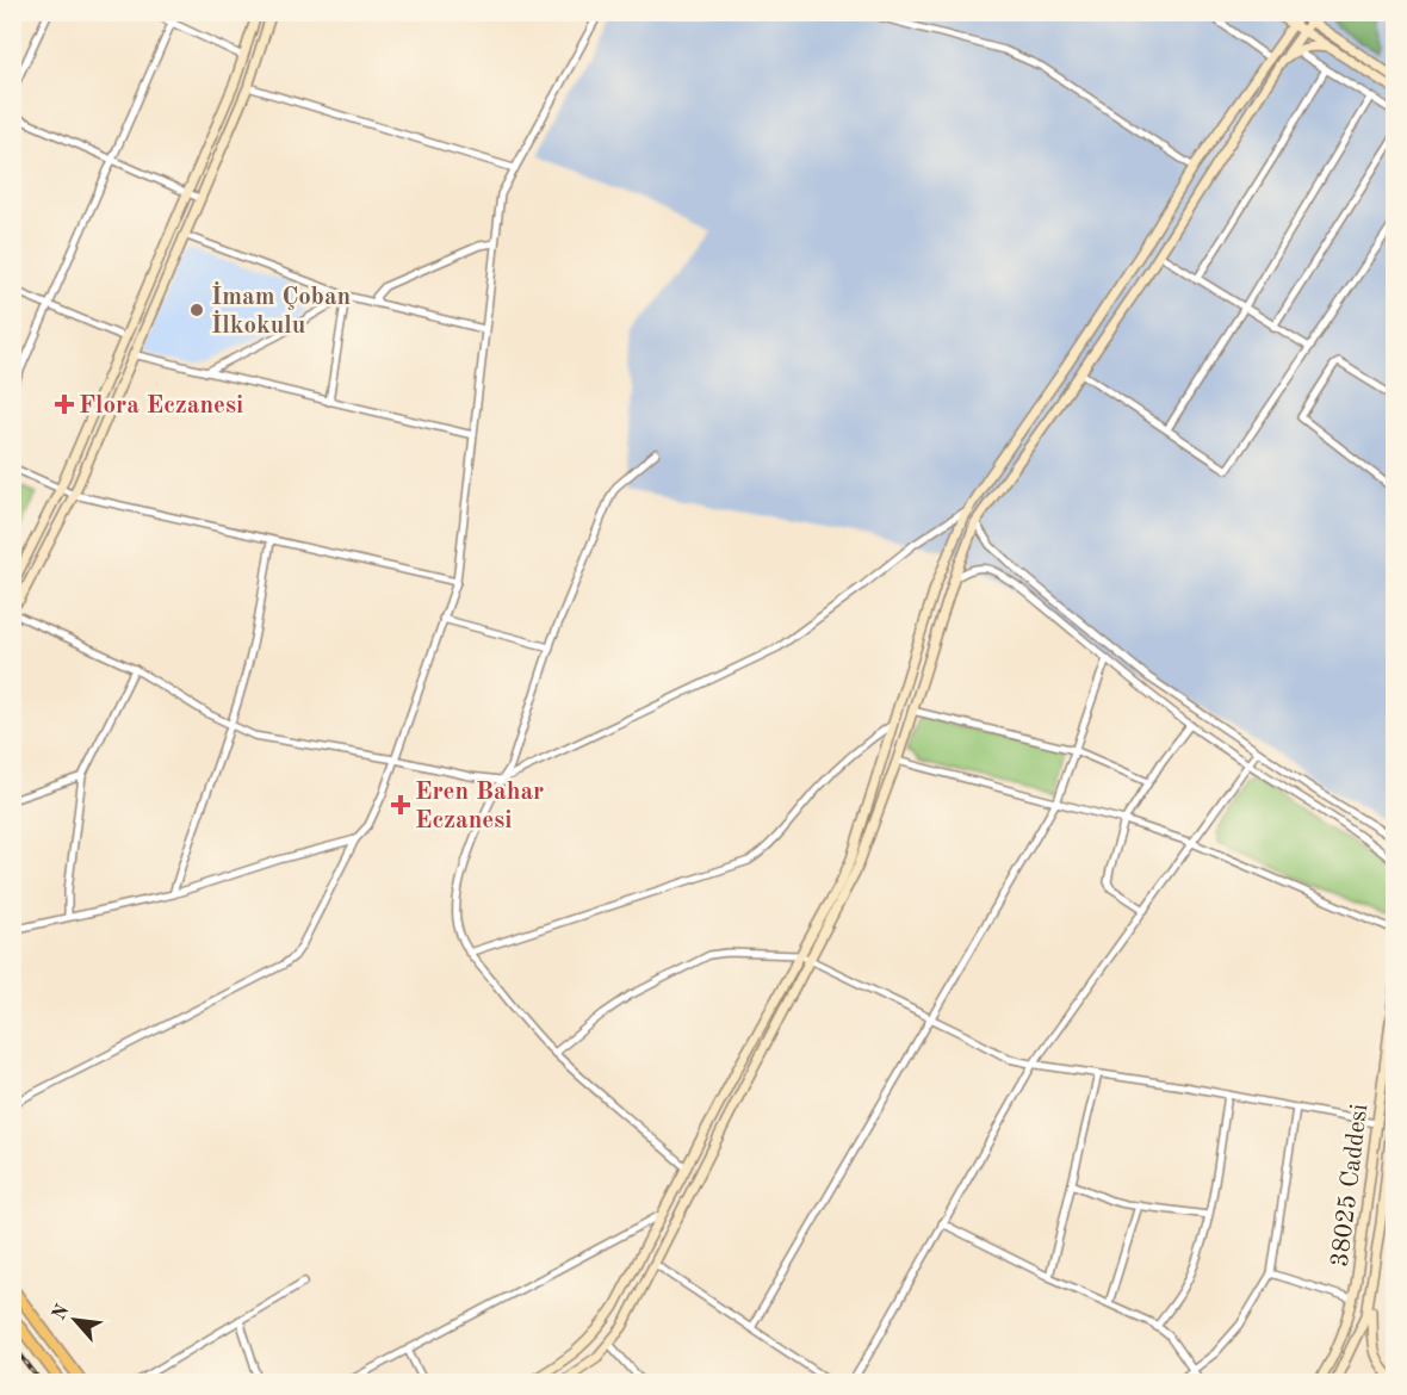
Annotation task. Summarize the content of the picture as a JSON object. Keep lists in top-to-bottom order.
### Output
{
  "streets": {
    "street": ["38025 Caddesi"]
  },
  "places": {
    "other": ["İmam Çoban İlkokulu"],
    "health": ["Flora Eczanesi", "Eren Bahar Eczanesi"]
  },
  "north": "top left"
}
